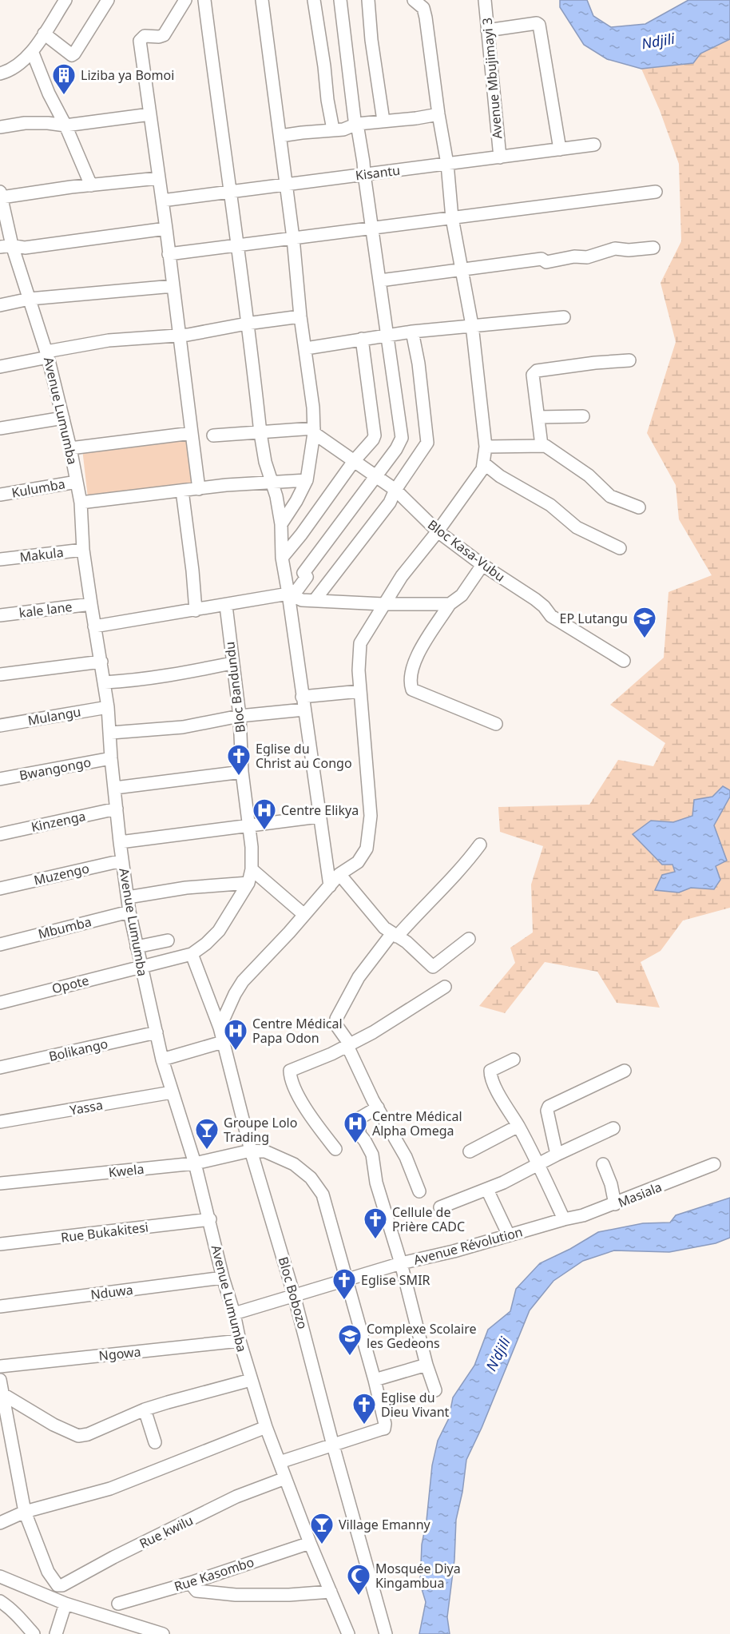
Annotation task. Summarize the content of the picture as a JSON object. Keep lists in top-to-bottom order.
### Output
{
  "streets": {
    "street": [
      "Avenue Mbujimayi 3",
      "Kisantu",
      "Avenue Lumumba",
      "Kulumba",
      "Bloc Kasa-Vubu",
      "Makula",
      "kale lane",
      "Bloc Bandundu",
      "Mulangu",
      "Bwangongo",
      "Kinzenga",
      "Muzengo",
      "Mbumba",
      "Opote",
      "Bolikango",
      "Yassa",
      "Kwela",
      "Masiala",
      "Rue Bukakitesi",
      "Avenue Révolution",
      "Nduwa",
      "Bloc Bobozo",
      "Ngowa",
      "Rue kwilu",
      "Rue Kasombo"
    ]
  },
  "crossings": [
    ["Avenue Mbujimayi 3", "Kisantu"],
    ["Avenue Lumumba", "Kulumba"],
    ["Avenue Lumumba", "Makula"],
    ["Avenue Lumumba", "kale lane"],
    ["Avenue Lumumba", "Bloc Bandundu"],
    ["Avenue Lumumba", "Mulangu"],
    ["Avenue Lumumba", "Bwangongo"],
    ["Avenue Lumumba", "Kinzenga"],
    ["Avenue Lumumba", "Muzengo"],
    ["Avenue Lumumba", "Mbumba"],
    ["Avenue Lumumba", "Opote"],
    ["Avenue Lumumba", "Bolikango"],
    ["Avenue Lumumba", "Yassa"],
    ["Avenue Lumumba", "Kwela"],
    ["Avenue Lumumba", "Rue Bukakitesi"],
    ["Avenue Lumumba", "Avenue Révolution"],
    ["Avenue Lumumba", "Nduwa"],
    ["Avenue Lumumba", "Ngowa"],
    ["Avenue Lumumba", "Rue kwilu"],
    ["Avenue Lumumba", "Rue Kasombo"],
    ["Bloc Bandundu", "Opote"],
    ["Bloc Bandundu", "Bloc Bobozo"],
    ["Kwela", "Bloc Bobozo"],
    ["Masiala", "Avenue Révolution"],
    ["Avenue Révolution", "Bloc Bobozo"]
  ],
  "water": ["Ndjili", "N'djili"],
  "places": {
    "building": ["Liziba ya Bomoi"],
    "school or university": ["EP Lutangu", "Complexe Scolaire les Gedeons"],
    "church": [
      "Eglise du Christ au Congo",
      "Cellule de Prière CADC",
      "Eglise SMIR",
      "Eglise du Dieu Vivant"
    ],
    "hospital": ["Centre Elikya", "Centre Médical Papa Odon", "Centre Médical Alpha Omega"],
    "bar": ["Groupe Lolo Trading", "Village Emanny"],
    "mosque": ["Mosquée Diya Kingambua"]
  }
}
